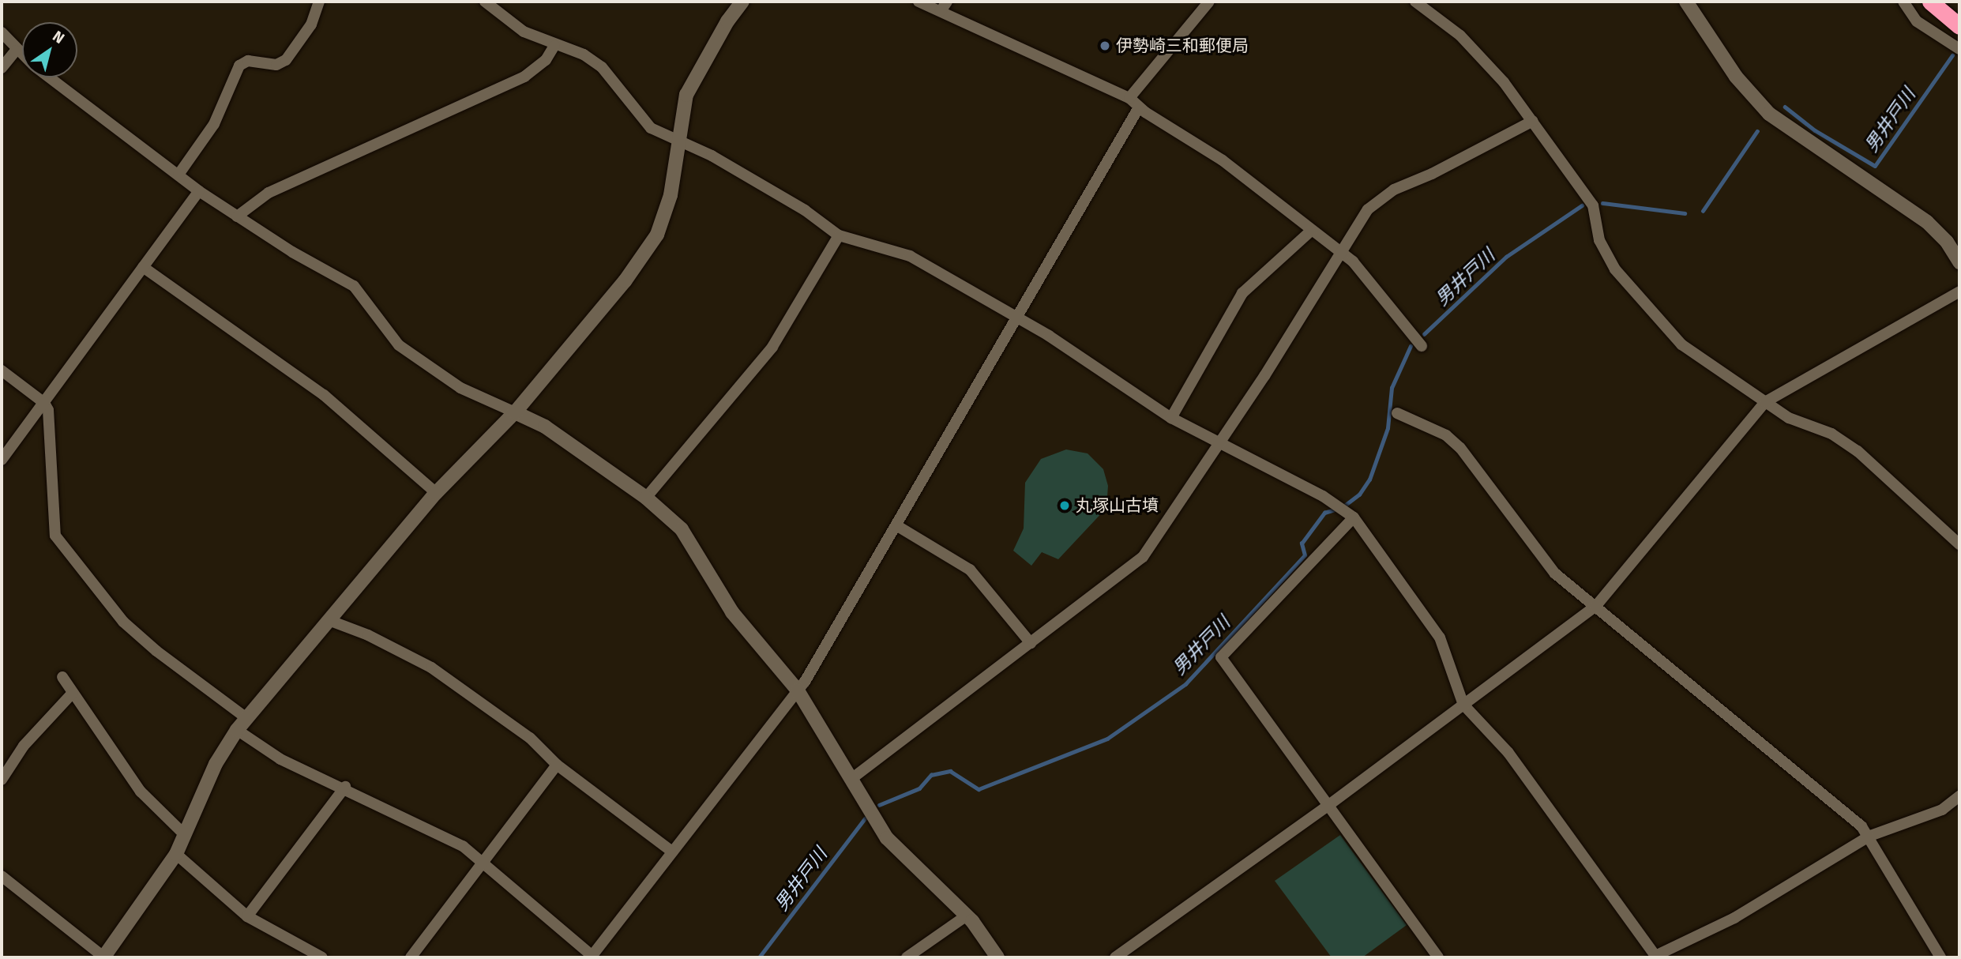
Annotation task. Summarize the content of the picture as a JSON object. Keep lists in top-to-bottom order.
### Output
{
  "water": ["男井戸川"],
  "places": ["伊勢崎三和郵便局", "丸塚山古墳"],
  "north": "top right"
}
